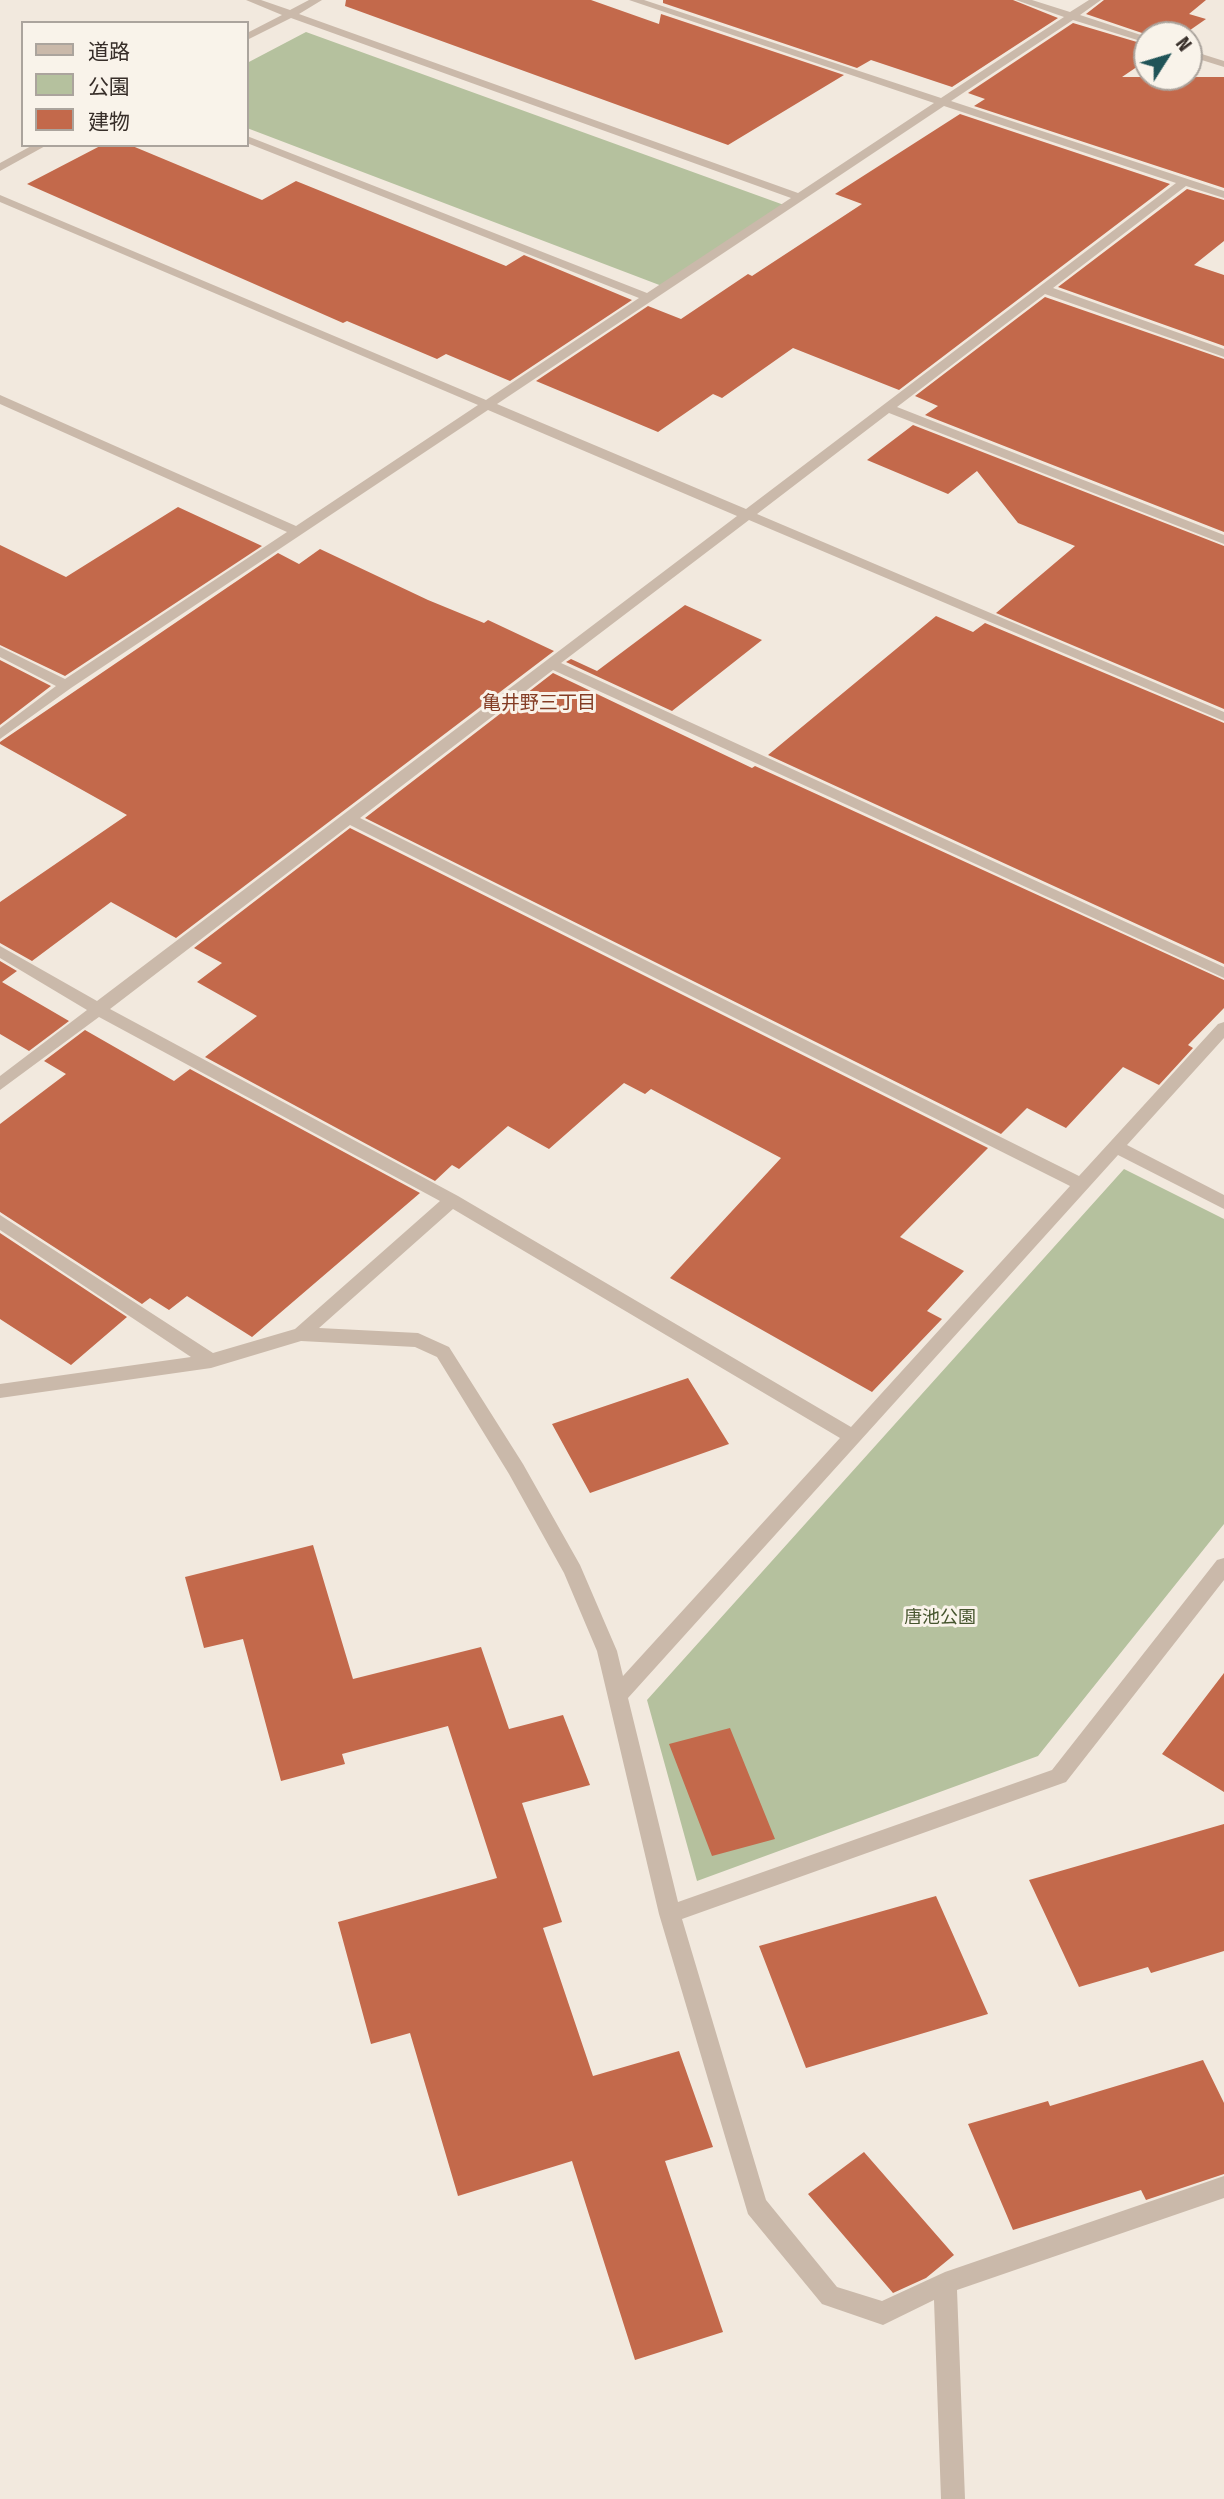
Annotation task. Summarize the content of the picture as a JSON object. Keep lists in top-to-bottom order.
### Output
{
  "districts": ["亀井野三丁目"],
  "parks": ["唐池公園"],
  "legend": ["道路", "公園", "建物"],
  "north": "top right"
}
